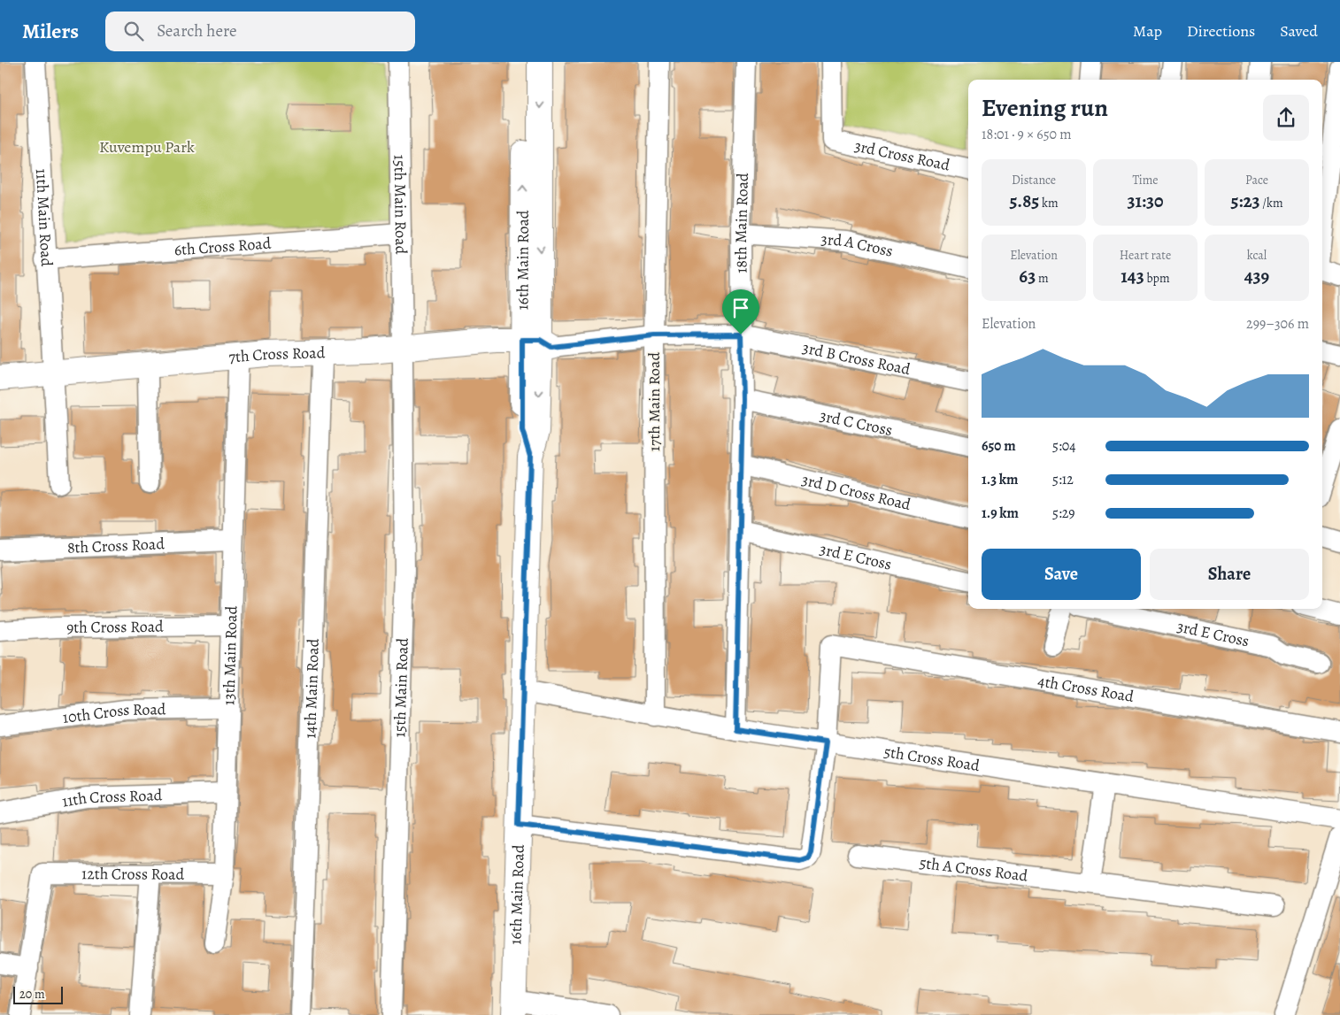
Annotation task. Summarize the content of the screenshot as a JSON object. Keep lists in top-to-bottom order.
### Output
{
  "streets": {
    "street": [
      "3rd Cross Road",
      "15th Main Road",
      "11th Main Road",
      "18th Main Road",
      "6th Cross Road",
      "3rd A Cross",
      "16th Main Road",
      "7th Cross Road",
      "3rd B Cross Road",
      "17th Main Road",
      "3rd C Cross",
      "3rd D Cross Road",
      "8th Cross Road",
      "3rd E Cross",
      "9th Cross Road",
      "13th Main Road",
      "14th Main Road",
      "4th Cross Road",
      "10th Cross Road",
      "5th Cross Road",
      "11th Cross Road",
      "5th A Cross Road",
      "12th Cross Road"
    ]
  },
  "crossings": [
    ["15th Main Road", "6th Cross Road"],
    ["15th Main Road", "7th Cross Road"],
    ["11th Main Road", "6th Cross Road"],
    ["11th Main Road", "7th Cross Road"],
    ["18th Main Road", "3rd A Cross"],
    ["18th Main Road", "7th Cross Road"],
    ["18th Main Road", "3rd B Cross Road"],
    ["18th Main Road", "3rd C Cross"],
    ["18th Main Road", "3rd D Cross Road"],
    ["18th Main Road", "3rd E Cross"],
    ["18th Main Road", "5th Cross Road"],
    ["16th Main Road", "7th Cross Road"],
    ["16th Main Road", "5th Cross Road"],
    ["7th Cross Road", "3rd B Cross Road"],
    ["7th Cross Road", "17th Main Road"],
    ["7th Cross Road", "13th Main Road"],
    ["7th Cross Road", "14th Main Road"],
    ["17th Main Road", "5th Cross Road"],
    ["8th Cross Road", "13th Main Road"],
    ["9th Cross Road", "13th Main Road"],
    ["13th Main Road", "10th Cross Road"],
    ["13th Main Road", "11th Cross Road"],
    ["13th Main Road", "12th Cross Road"],
    ["4th Cross Road", "5th Cross Road"]
  ],
  "parks": ["Kuvempu Park"],
  "scale_bar": "20 m",
  "page": {
    "header": "Milers",
    "search": "Search here",
    "nav": ["Map", "Directions", "Saved"],
    "heading": ["Evening run", "18:01 · 9 × 650 m"],
    "stats": [
      ["Distance", "5.85 km"],
      ["Time", "31:30"],
      ["Pace", "5:23 /km"],
      ["Elevation", "63 m"],
      ["Heart rate", "143 bpm"],
      ["kcal", "439"]
    ],
    "chart": ["Elevation", "299–306 m"],
    "list": [
      {
        "name": "650 m",
        "note": "5:04"
      },
      {
        "name": "1.3 km",
        "note": "5:12"
      },
      {
        "name": "1.9 km",
        "note": "5:29"
      }
    ],
    "buttons": ["Save", "Share"],
    "scale": "20 m"
  }
}
